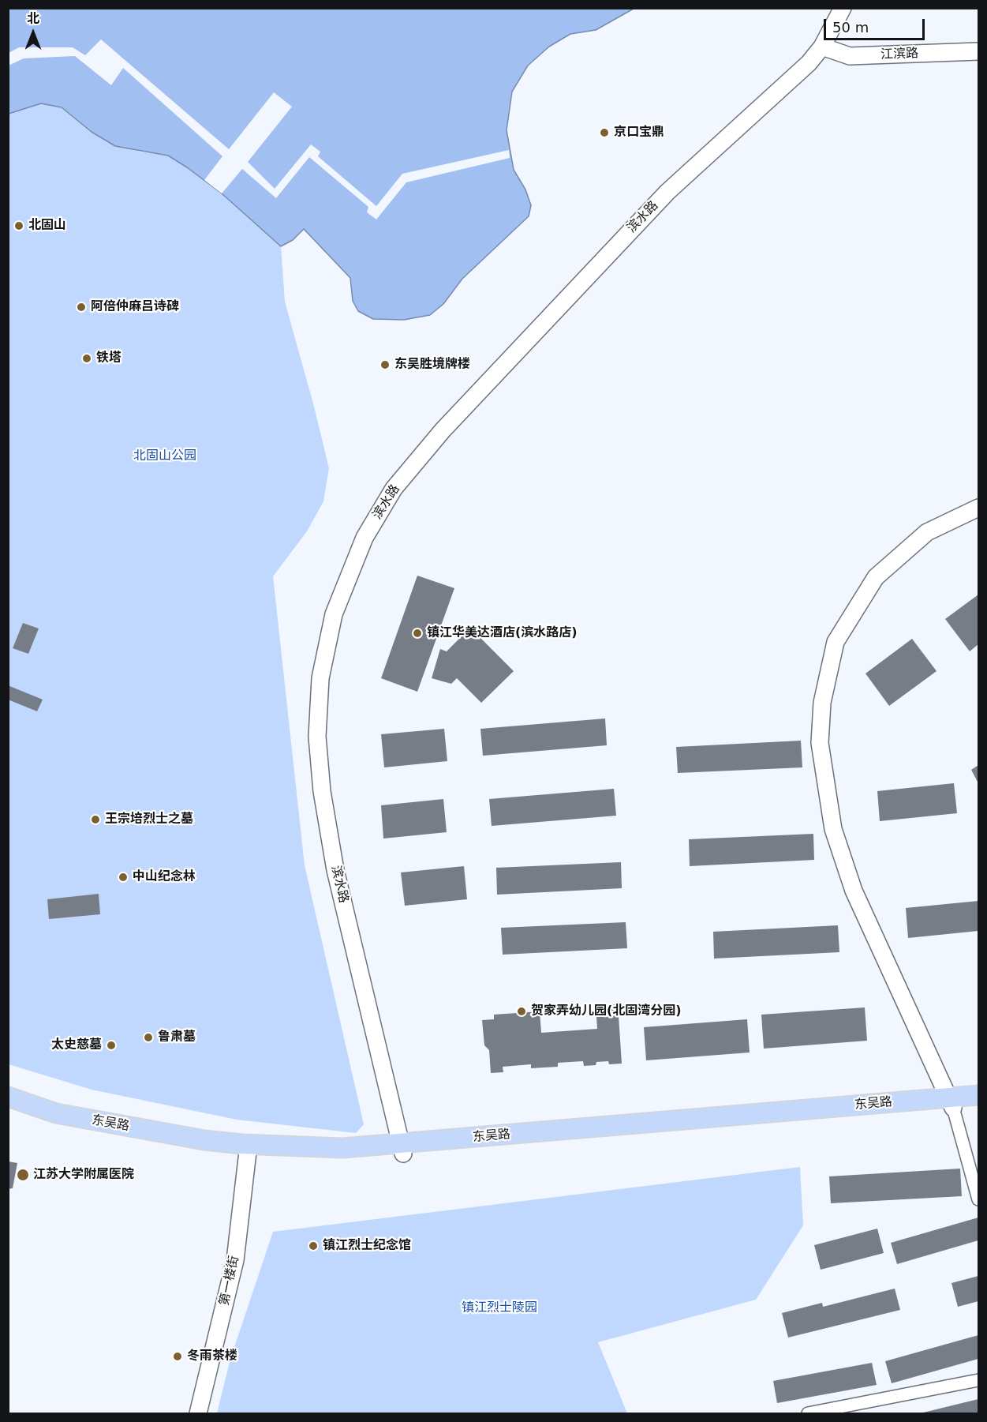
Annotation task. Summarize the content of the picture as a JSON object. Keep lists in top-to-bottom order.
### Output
{
  "streets": {
    "main road": ["东吴路"],
    "street": ["江滨路", "滨水路", "第一楼街"]
  },
  "crossings": [
    ["江滨路", "滨水路"],
    ["滨水路", "东吴路"],
    ["东吴路", "第一楼街"]
  ],
  "parks": ["北固山公园", "镇江烈士陵园"],
  "places": [
    "京口宝鼎",
    "北固山",
    "阿倍仲麻吕诗碑",
    "铁塔",
    "东吴胜境牌楼",
    "镇江华美达酒店(滨水路店)",
    "王宗培烈士之墓",
    "中山纪念林",
    "贺家弄幼儿园(北固湾分园)",
    "鲁肃墓",
    "太史慈墓",
    "江苏大学附属医院",
    "镇江烈士纪念馆",
    "冬雨茶楼"
  ],
  "scale_bar": "50 m",
  "north": "top"
}
